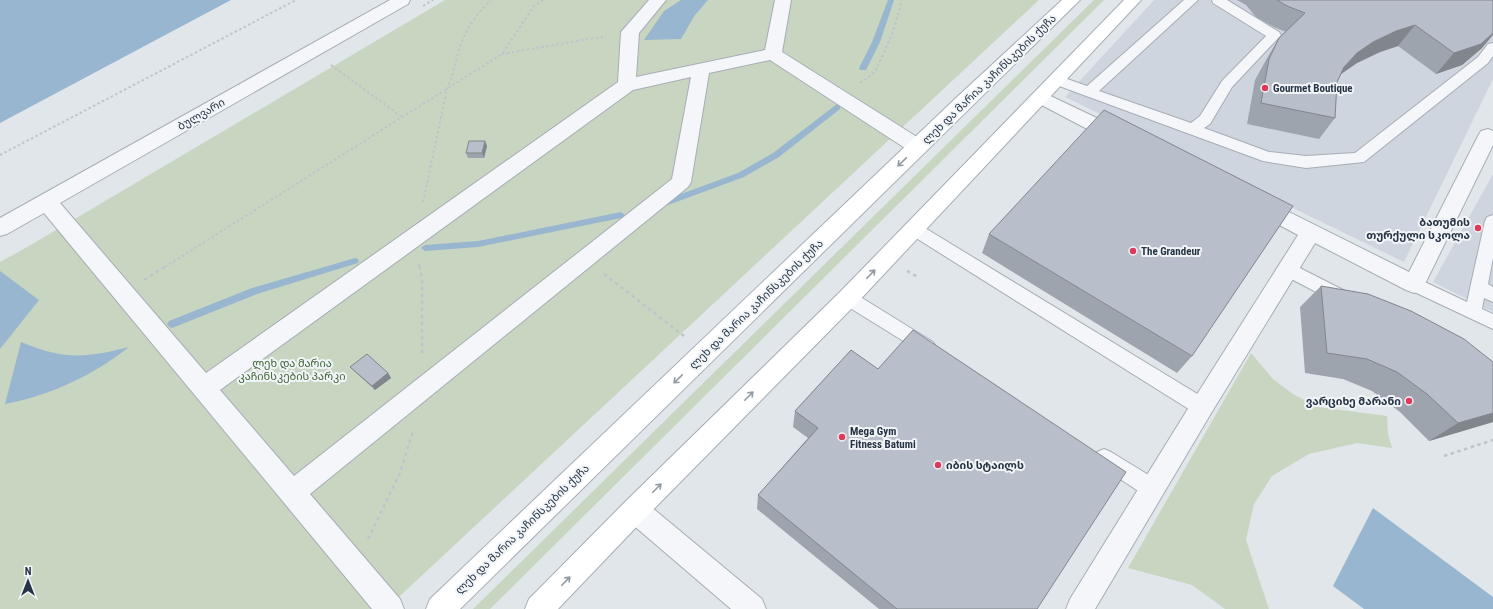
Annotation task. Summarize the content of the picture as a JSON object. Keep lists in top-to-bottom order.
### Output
{
  "streets": {
    "main road": ["ლეხ და მარია კაჩინსკების ქუჩა"],
    "street": ["ბულვარი"]
  },
  "parks": ["ლეხ და მარია კაჩინსკების პარკი"],
  "places": [
    "Gourmet Boutique",
    "ბათუმის თურქული სკოლა",
    "The Grandeur",
    "ვარციხე მარანი",
    "Mega Gym Fitness Batumi",
    "იბის სტაილს"
  ],
  "north": "top"
}
